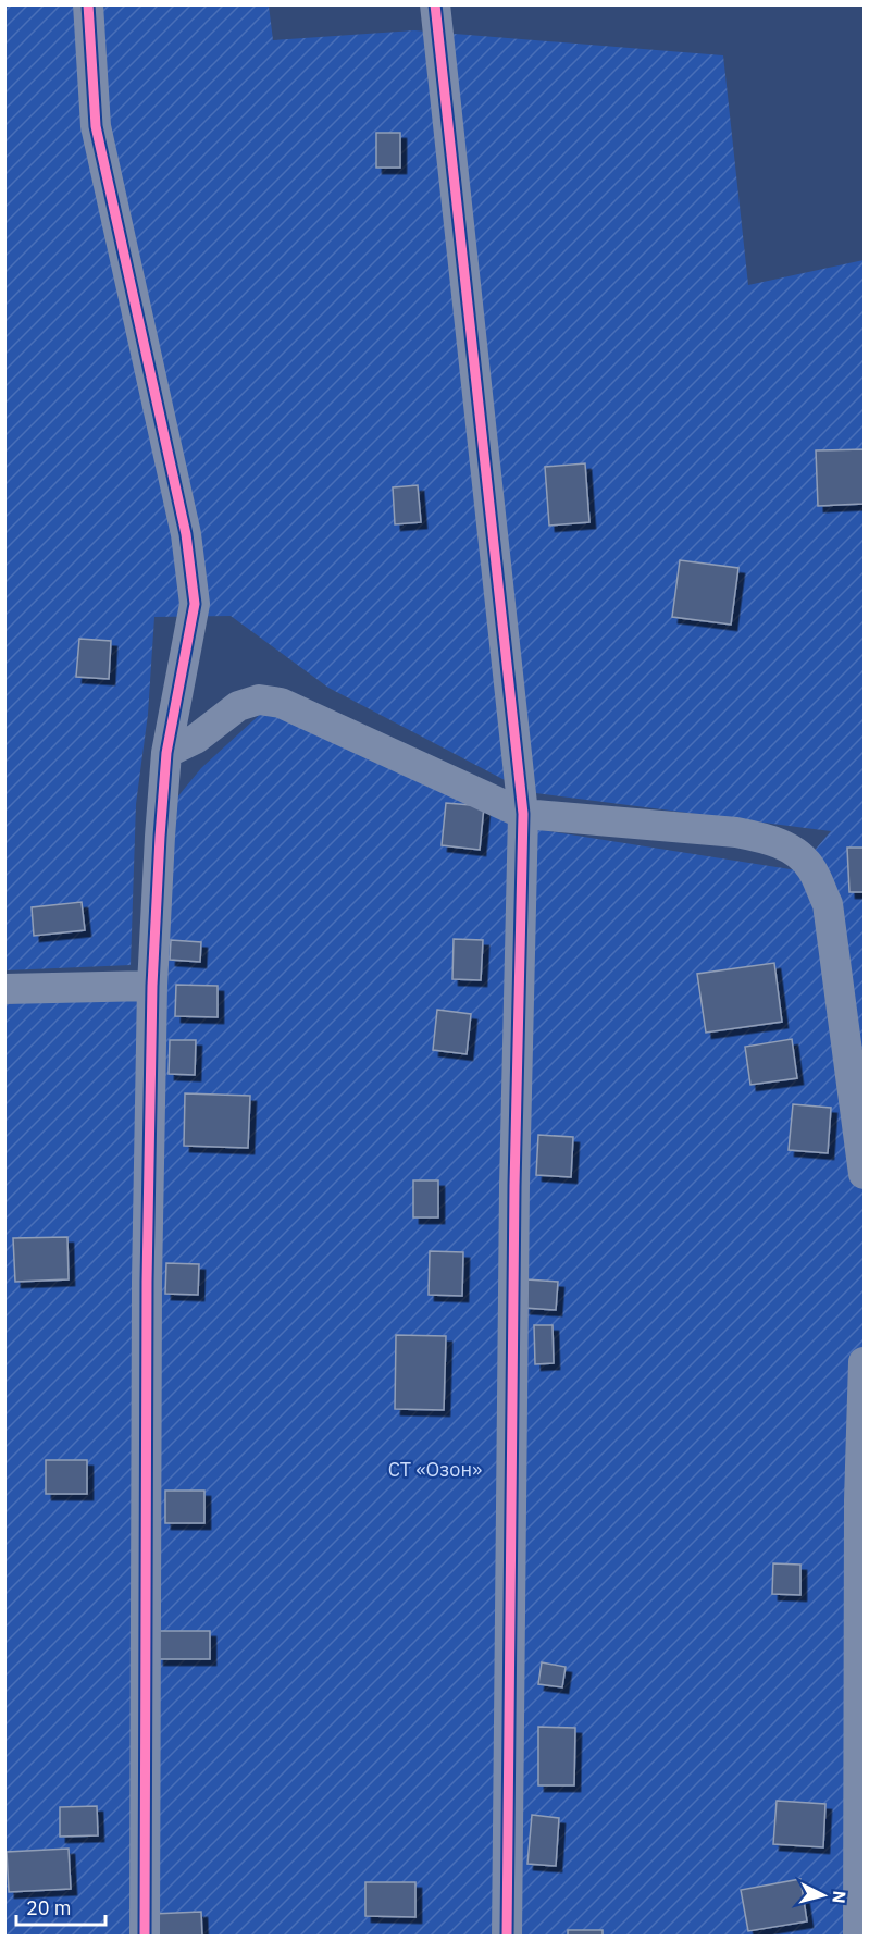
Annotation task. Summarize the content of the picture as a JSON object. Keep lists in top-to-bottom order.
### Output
{
  "parks": ["СТ «Озон»"],
  "scale_bar": "20 m",
  "north": "right"
}
